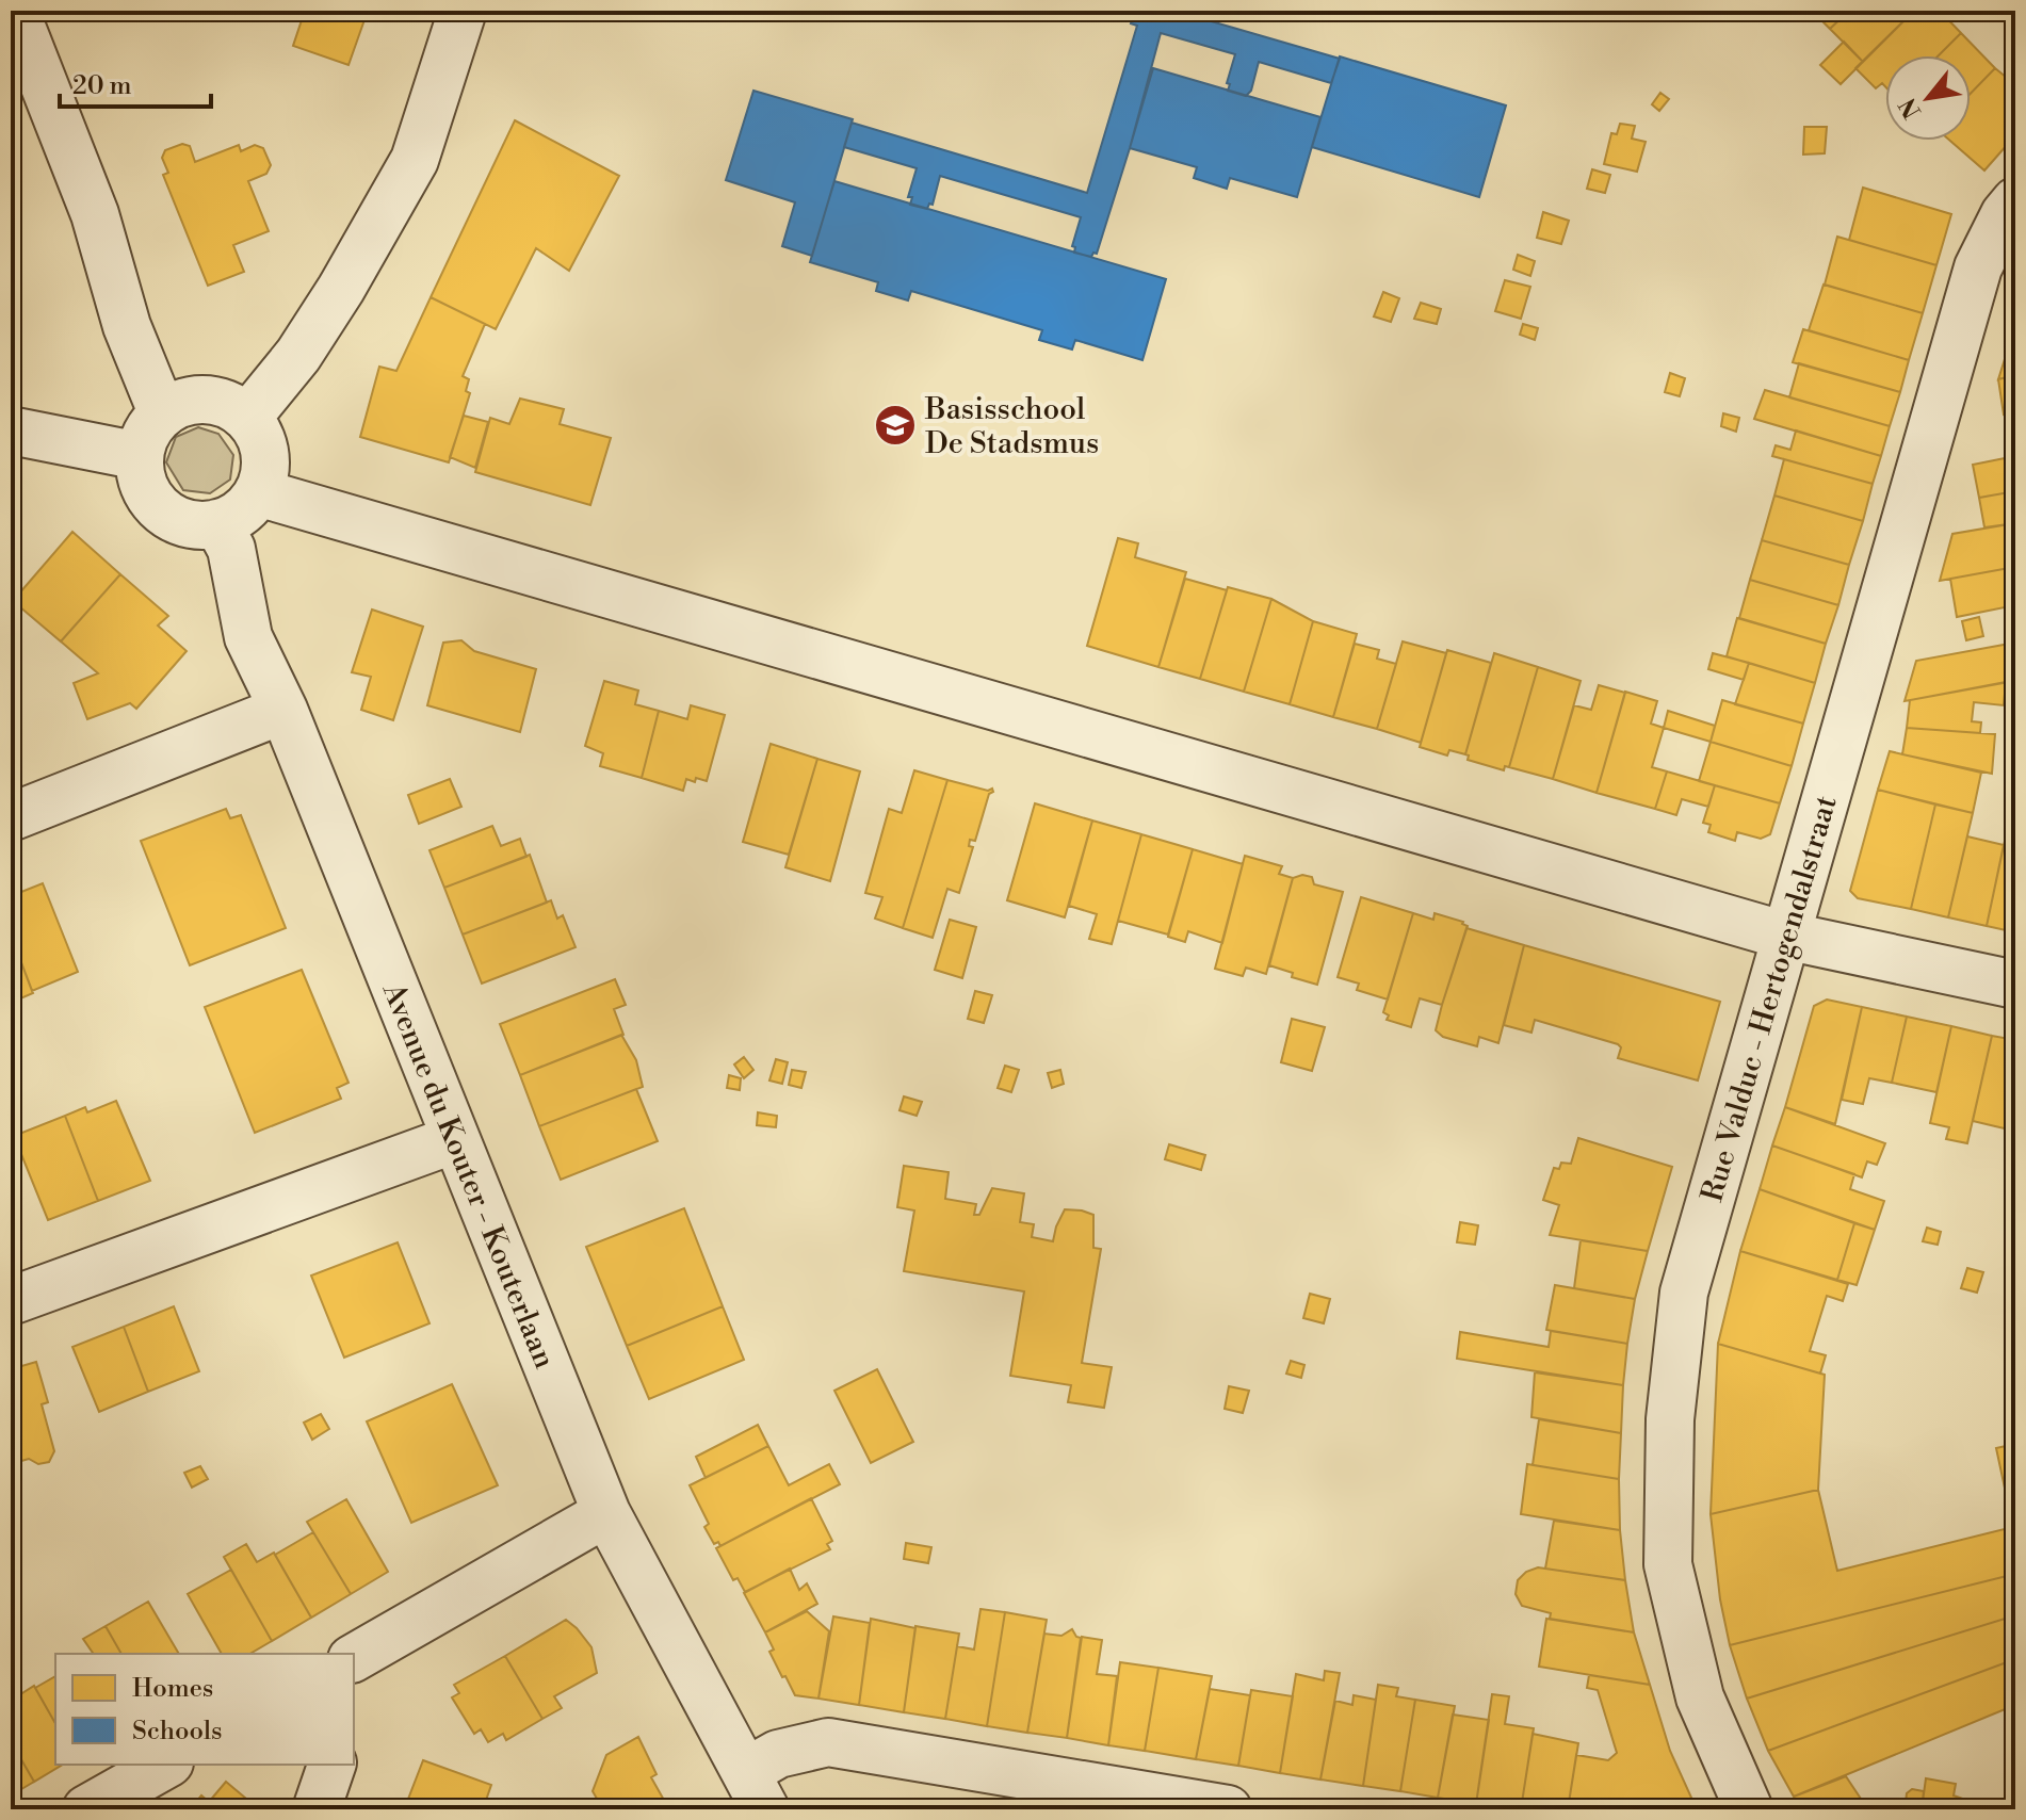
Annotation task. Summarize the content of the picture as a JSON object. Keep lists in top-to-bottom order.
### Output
{
  "streets": {
    "street": ["Rue Valduc - Hertogendalstraat", "Avenue du Kouter - Kouterlaan"]
  },
  "places": {
    "school or university": ["Basisschool De Stadsmus"]
  },
  "legend": ["Homes", "Schools"],
  "scale_bar": "20 m",
  "north": "bottom left"
}
